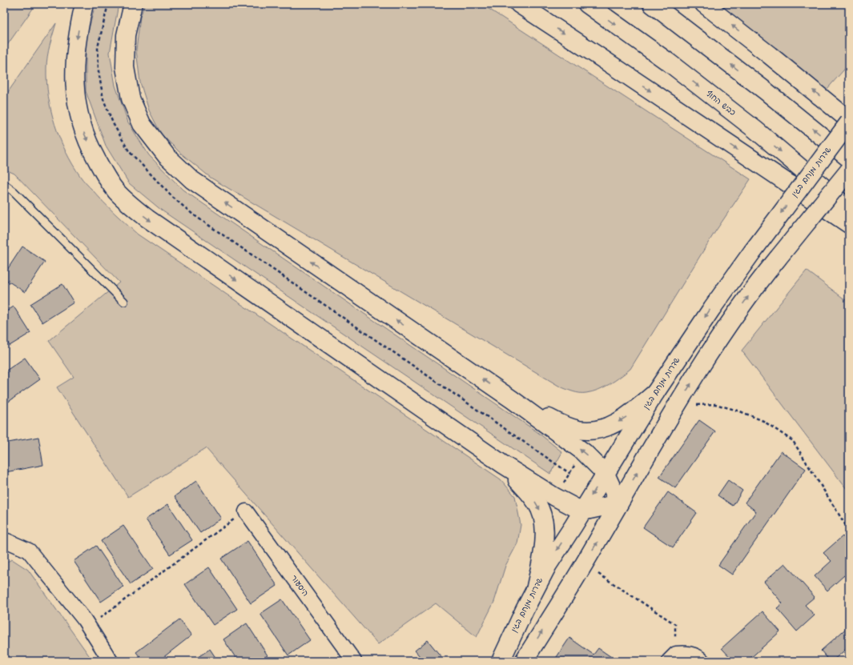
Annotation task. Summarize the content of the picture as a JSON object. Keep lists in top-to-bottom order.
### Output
{
  "streets": {
    "main road": ["כביש החוף", "שדרות מנחם בגין"],
    "street": ["היסעור"]
  }
}
